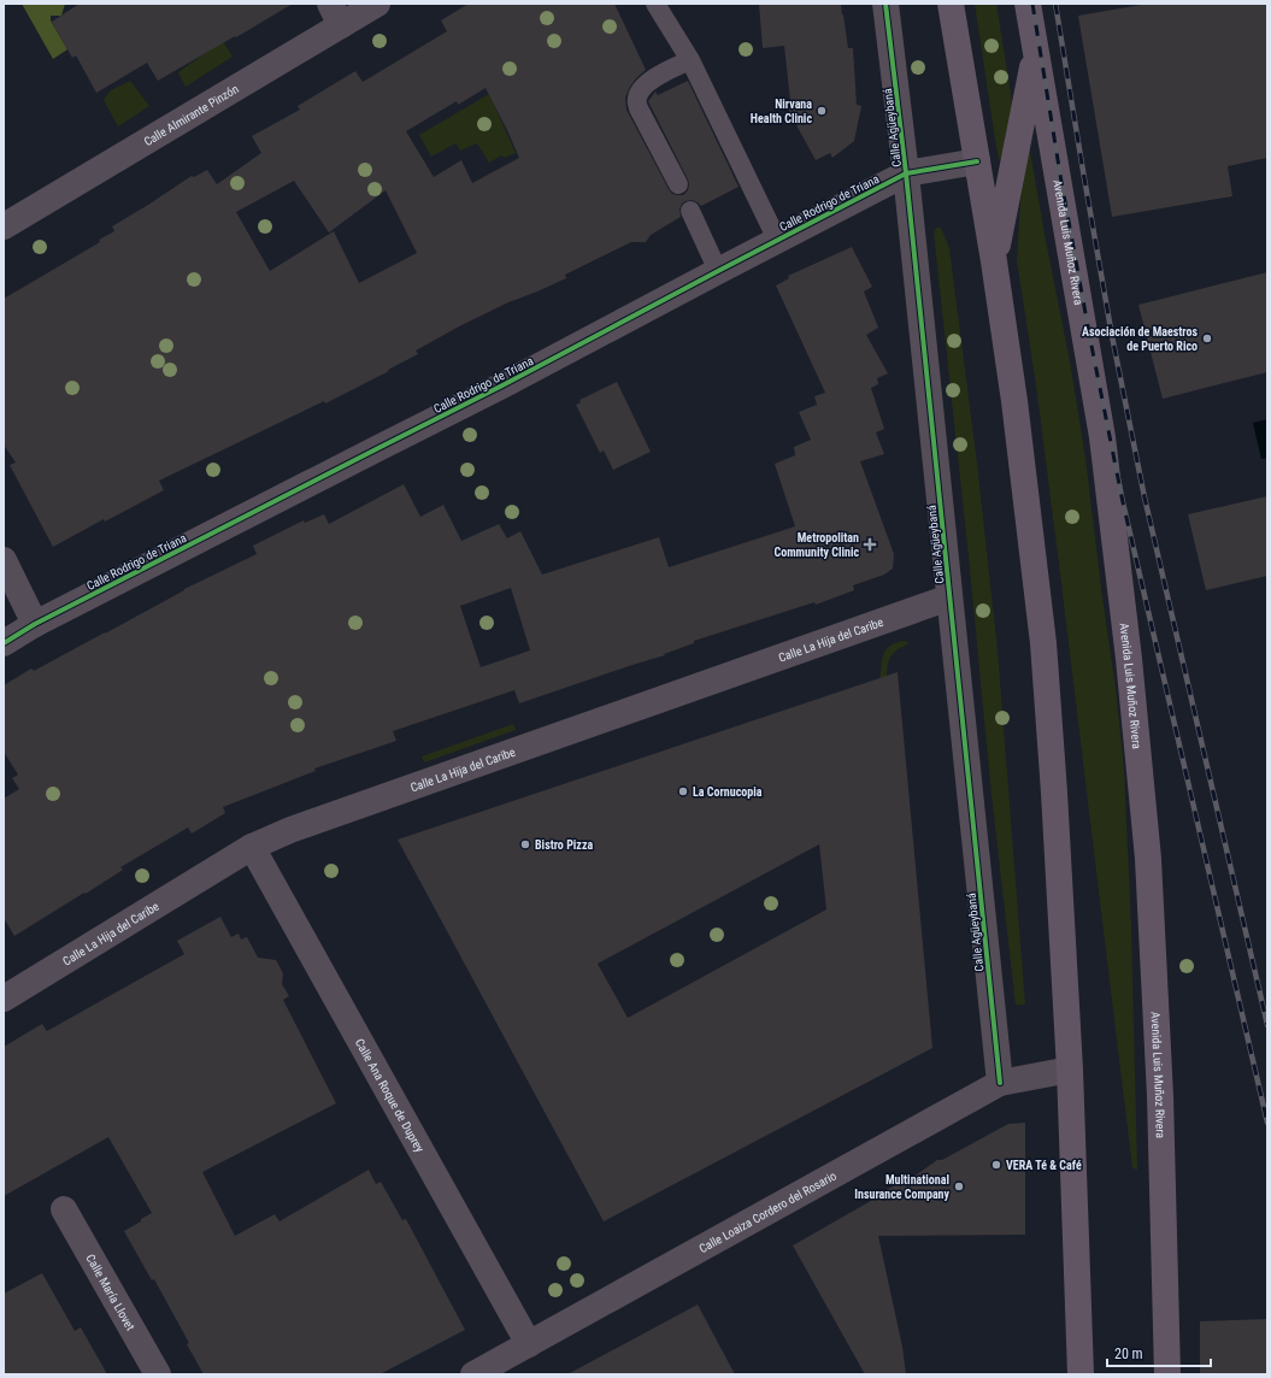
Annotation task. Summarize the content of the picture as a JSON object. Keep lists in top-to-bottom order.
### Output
{
  "streets": {
    "main road": ["Avenida Luis Muñoz Rivera"],
    "street": [
      "Calle Almirante Pinzón",
      "Calle Agüeybaná",
      "Calle Rodrigo de Triana",
      "Calle La Hija del Caribe",
      "Calle Ana Roque de Duprey",
      "Calle Loaiza Cordero del Rosario",
      "Calle María Llovet"
    ]
  },
  "crossings": [
    ["Calle Agüeybaná", "Calle Rodrigo de Triana"],
    ["Calle Agüeybaná", "Calle La Hija del Caribe"],
    ["Calle Agüeybaná", "Calle Loaiza Cordero del Rosario"],
    ["Calle La Hija del Caribe", "Calle Ana Roque de Duprey"],
    ["Calle Ana Roque de Duprey", "Calle Loaiza Cordero del Rosario"]
  ],
  "places": {
    "other": [
      "Nirvana Health Clinic",
      "Asociación de Maestros de Puerto Rico",
      "La Cornucopia",
      "Bistro Pizza",
      "VERA Té & Café",
      "Multinational Insurance Company"
    ],
    "health": ["Metropolitan Community Clinic"]
  },
  "scale_bar": "20 m"
}
